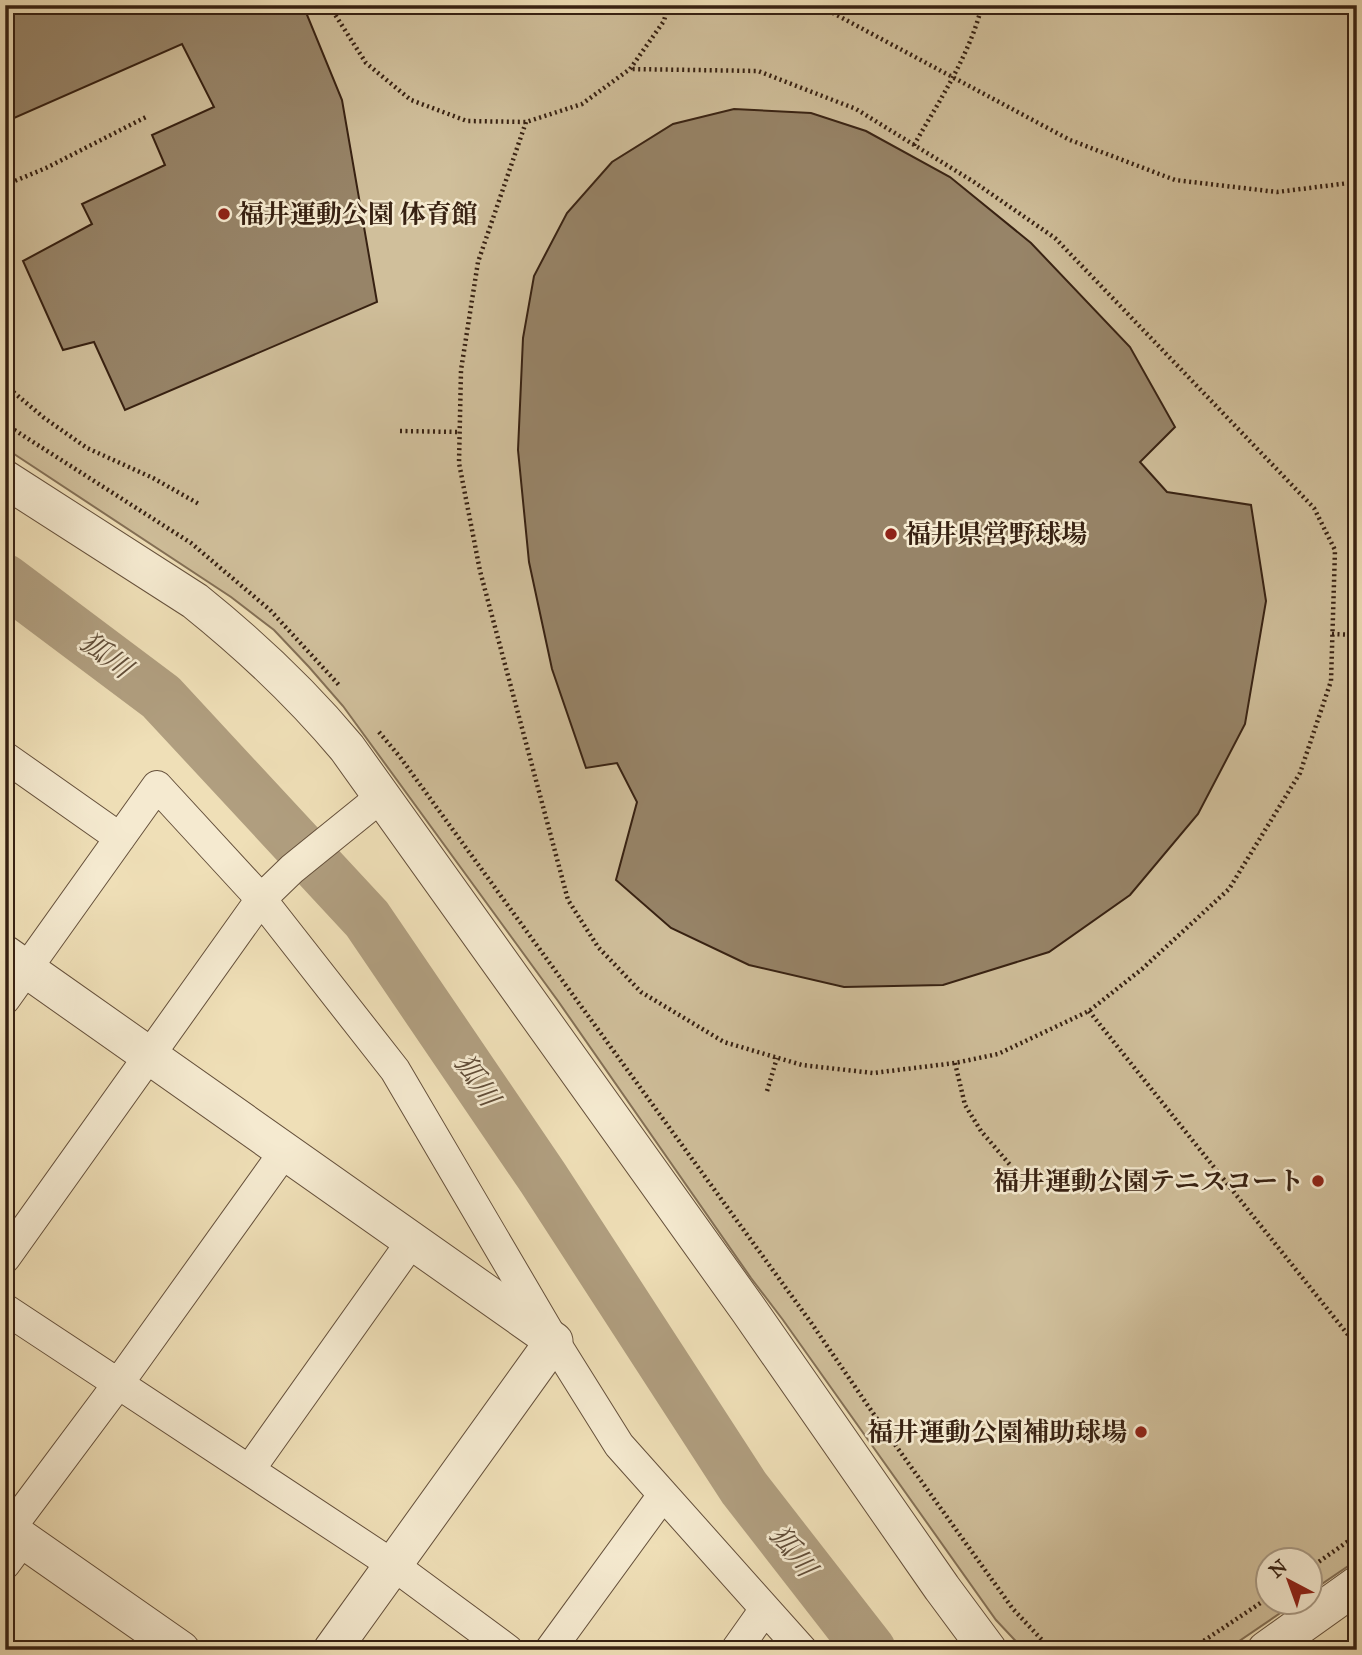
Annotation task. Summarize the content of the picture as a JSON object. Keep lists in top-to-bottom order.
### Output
{
  "water": ["狐川"],
  "places": [
    "福井運動公園 体育館",
    "福井県営野球場",
    "福井運動公園テニスコート",
    "福井運動公園補助球場"
  ],
  "north": "top left"
}
